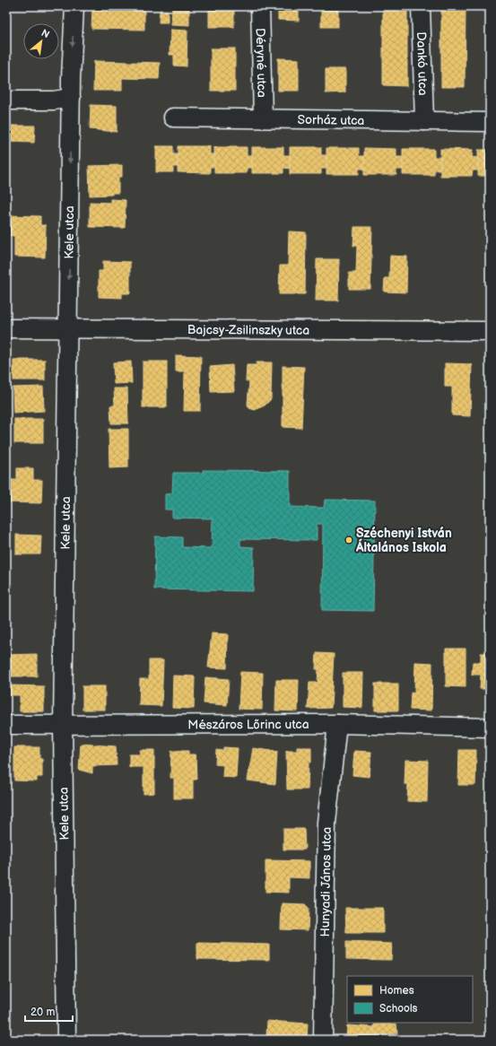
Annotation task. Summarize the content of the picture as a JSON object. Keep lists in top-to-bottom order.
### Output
{
  "streets": {
    "street": [
      "Déryné utca",
      "Dankó utca",
      "Sorház utca",
      "Kele utca",
      "Bajcsy-Zsilinszky utca",
      "Mészáros Lőrinc utca",
      "Hunyadi János utca"
    ]
  },
  "crossings": [
    ["Déryné utca", "Sorház utca"],
    ["Dankó utca", "Sorház utca"],
    ["Kele utca", "Bajcsy-Zsilinszky utca"],
    ["Kele utca", "Mészáros Lőrinc utca"],
    ["Mészáros Lőrinc utca", "Hunyadi János utca"]
  ],
  "places": ["Széchenyi István Általános Iskola"],
  "legend": ["Homes", "Schools"],
  "scale_bar": "20 m",
  "north": "top right"
}
